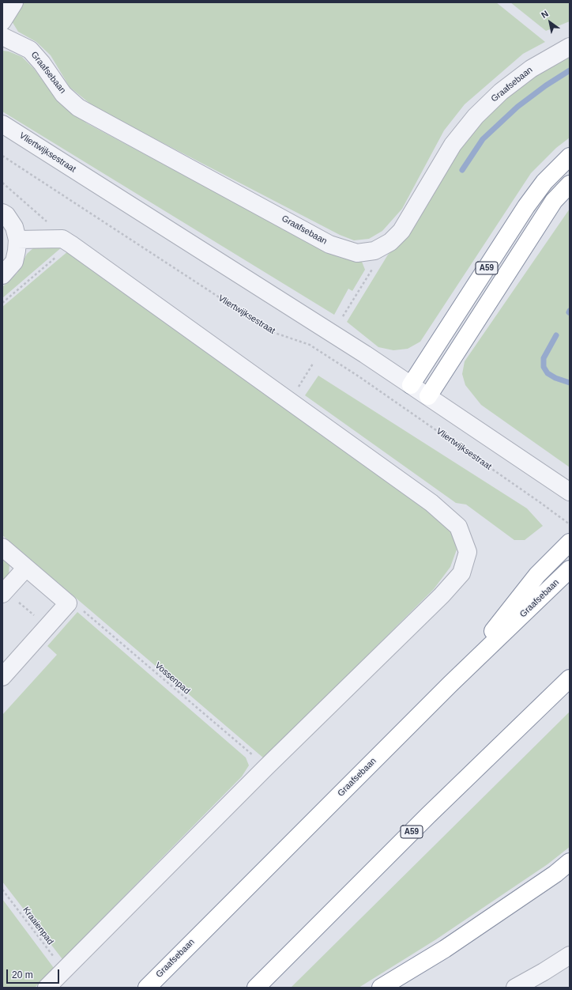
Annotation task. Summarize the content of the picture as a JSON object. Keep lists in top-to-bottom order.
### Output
{
  "streets": {
    "highway": ["Graafsebaan", "A59"],
    "street": ["Vliertwijksestraat"],
    "path": ["Vossenpad", "Kraaienpad"]
  },
  "crossings": [
    ["Vliertwijksestraat", "A59"]
  ],
  "scale_bar": "20 m",
  "north": "top left"
}
